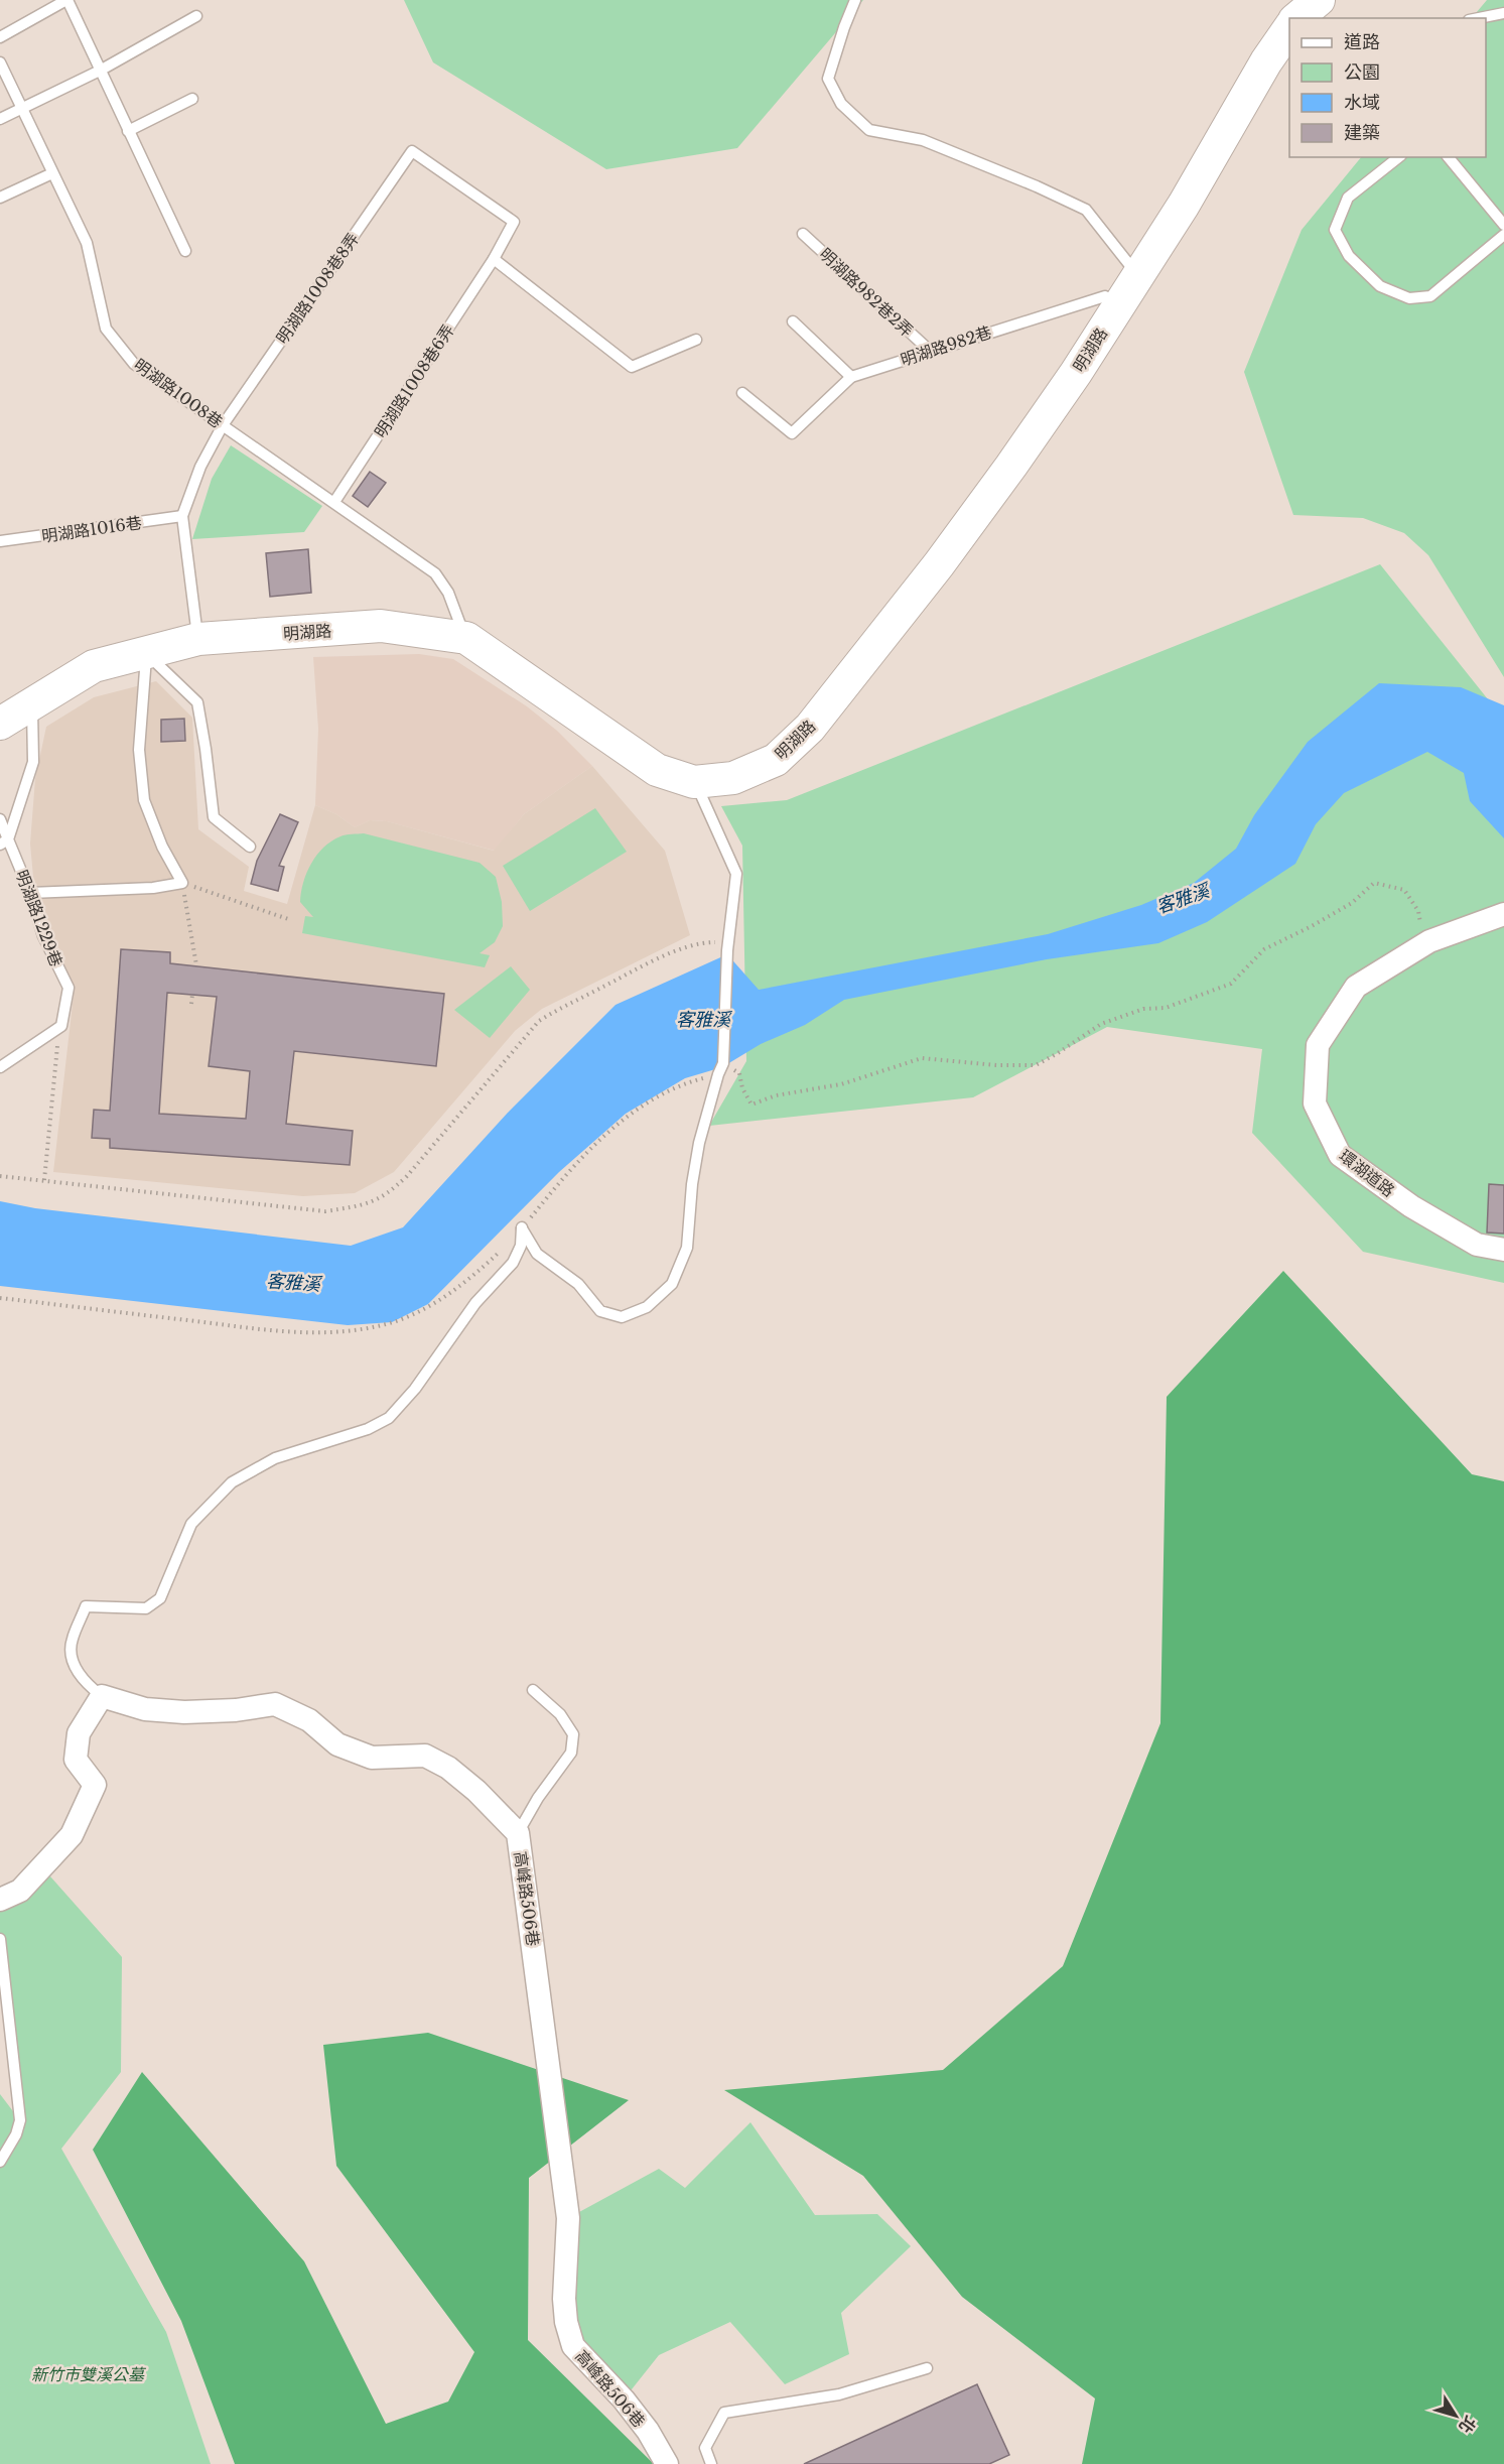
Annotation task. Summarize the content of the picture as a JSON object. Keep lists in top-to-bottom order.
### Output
{
  "streets": {
    "street": ["明湖路", "環湖道路", "高峰路506巷"],
    "lane": [
      "明湖路1008巷8弄",
      "明湖路982巷2弄",
      "明湖路982巷",
      "明湖路1008巷6弄",
      "明湖路1008巷",
      "明湖路1016巷",
      "明湖路1229巷"
    ]
  },
  "crossings": [
    ["明湖路1008巷8弄", "明湖路1008巷6弄"],
    ["明湖路1008巷8弄", "明湖路1008巷"],
    ["明湖路982巷2弄", "明湖路982巷"],
    ["明湖路982巷", "明湖路"],
    ["明湖路", "明湖路1008巷"],
    ["明湖路1008巷6弄", "明湖路1008巷"]
  ],
  "water": ["客雅溪"],
  "parks": ["新竹市雙溪公墓"],
  "legend": [
    "道路",
    "公園",
    "水域",
    "建築"
  ],
  "north": "bottom right"
}
